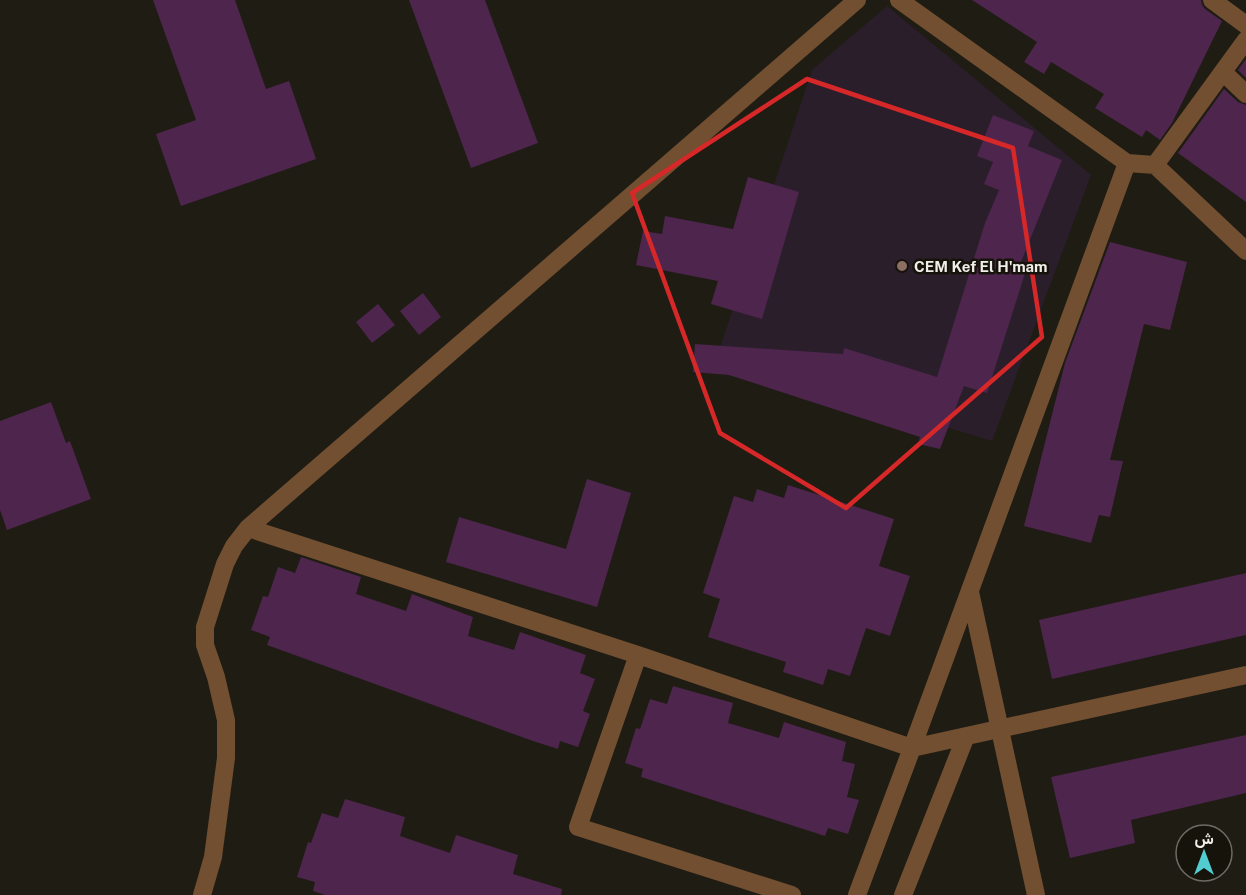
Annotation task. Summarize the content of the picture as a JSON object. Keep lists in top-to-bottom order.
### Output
{
  "places": ["CEM Kef El H'mam"],
  "north": "top"
}
